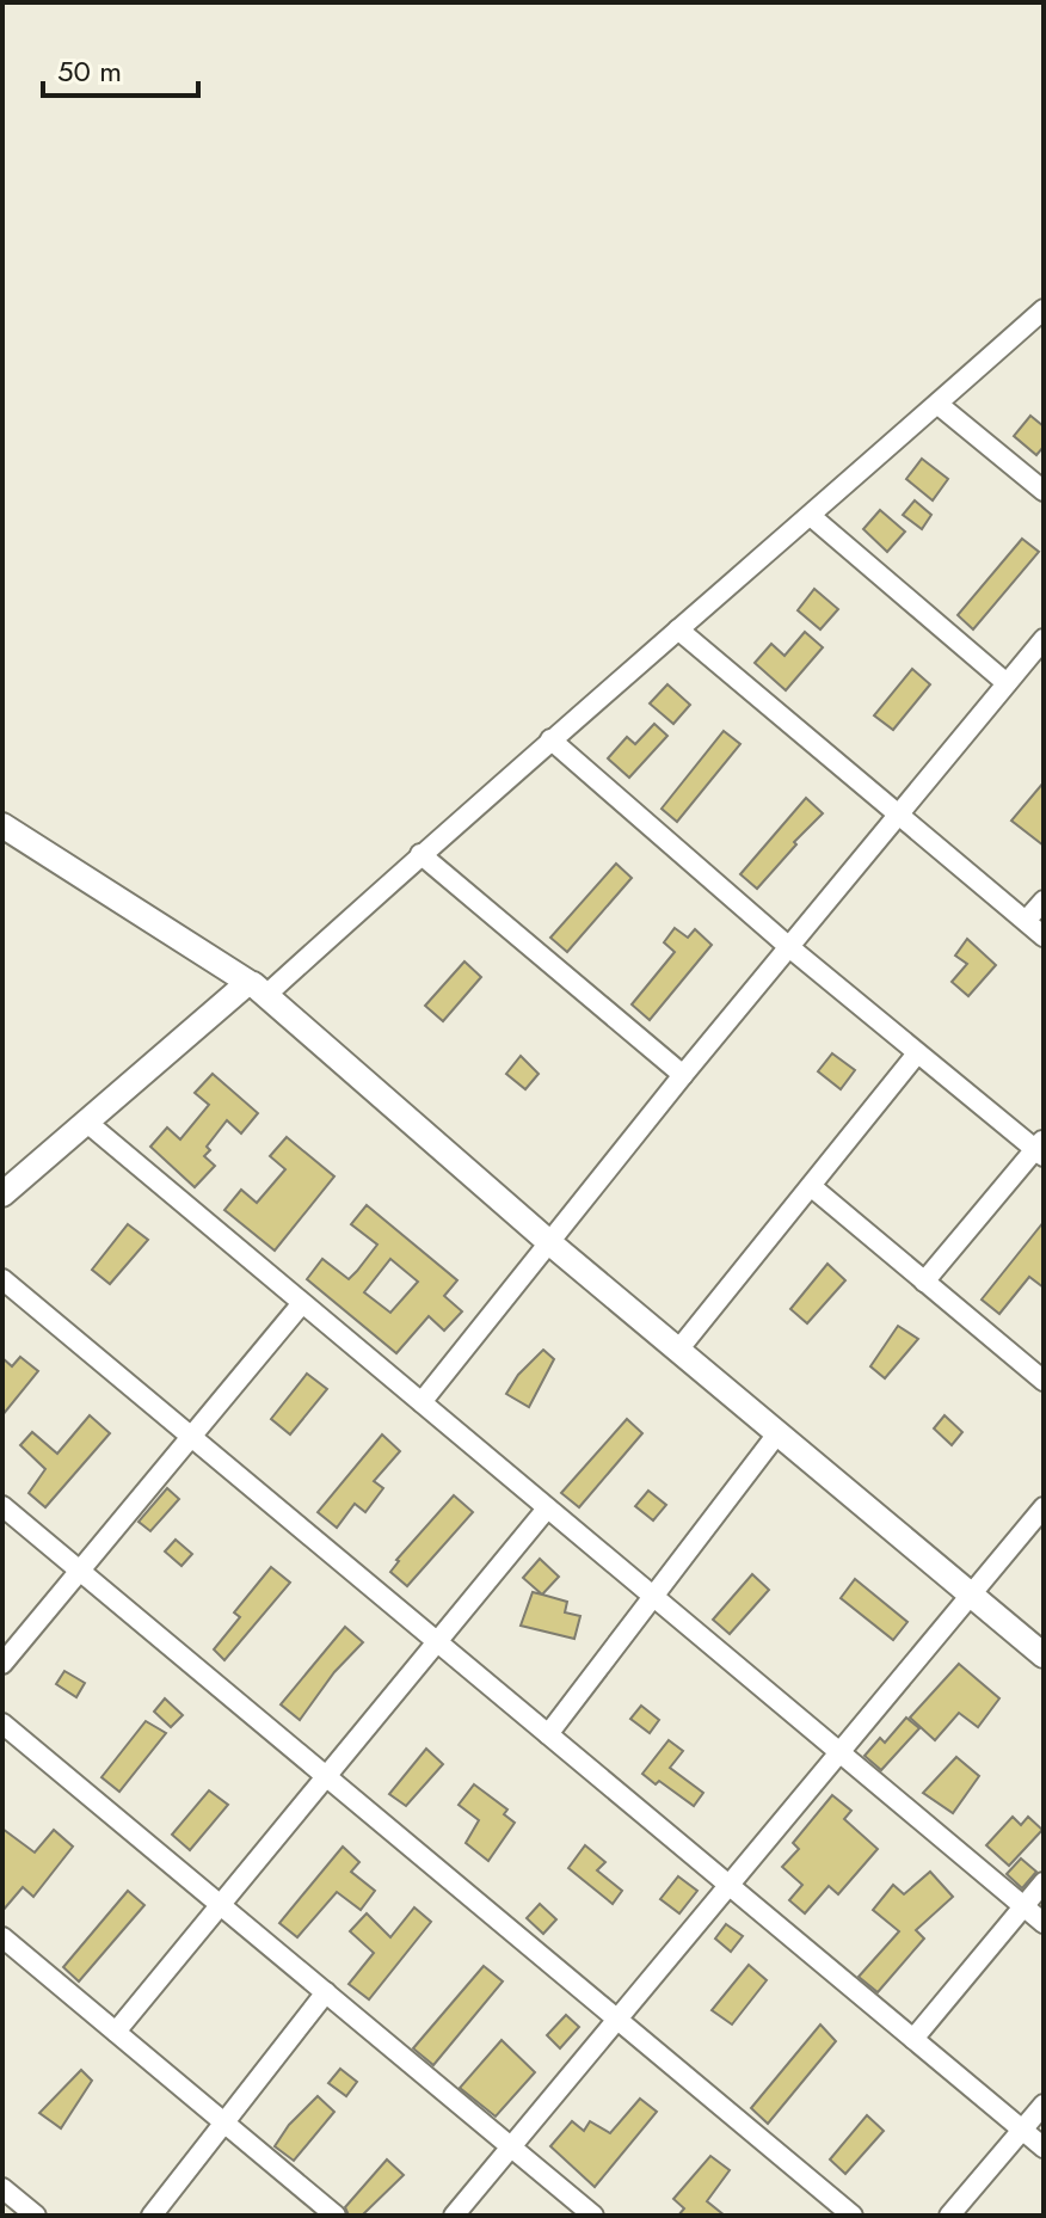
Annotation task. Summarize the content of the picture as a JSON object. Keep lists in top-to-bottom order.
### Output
{
  "scale_bar": "50 m"
}
